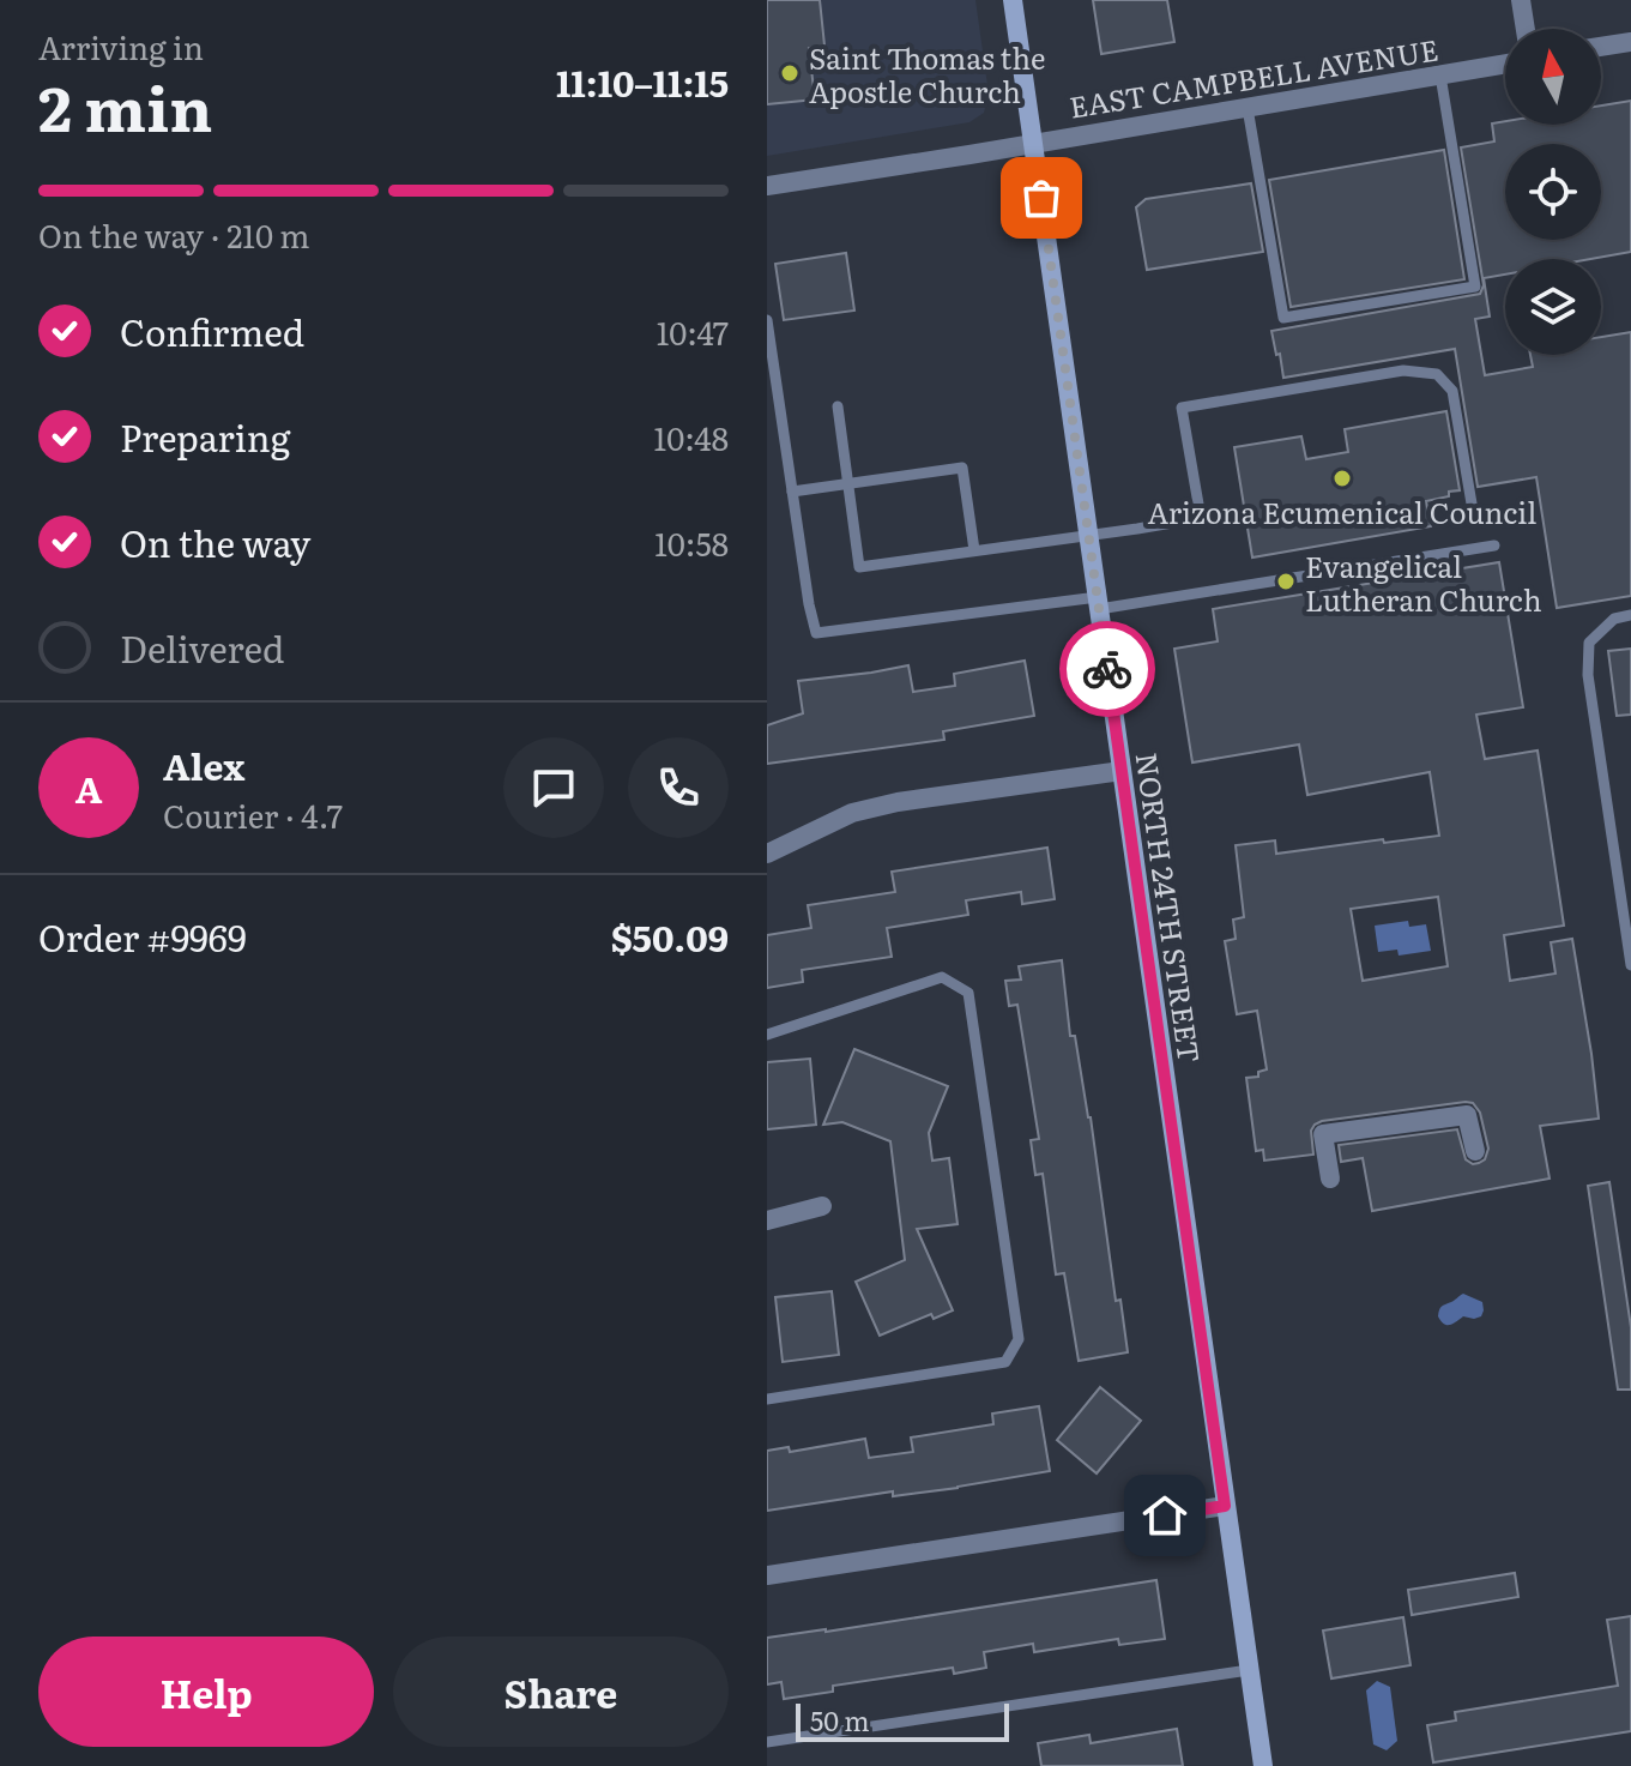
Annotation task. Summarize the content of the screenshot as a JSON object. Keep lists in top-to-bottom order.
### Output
{
  "streets": {
    "main road": ["NORTH 24TH STREET"],
    "street": ["EAST CAMPBELL AVENUE"]
  },
  "crossings": [
    ["EAST CAMPBELL AVENUE", "NORTH 24TH STREET"]
  ],
  "places": ["Saint Thomas the Apostle Church", "Arizona Ecumenical Council", "Evangelical Lutheran Church"],
  "scale_bar": "50 m",
  "north": "top",
  "page": {
    "heading": ["2 min", "Arriving in", "11:10–11:15"],
    "panel": [
      "Alex",
      "Courier · 4.7",
      "Order #9969",
      "$50.09"
    ],
    "bar": "On the way · 210 m",
    "list": [
      ["Confirmed", "10:47"],
      ["Preparing", "10:48"],
      ["On the way", "10:58"],
      "Delivered"
    ],
    "round": "A",
    "buttons": ["Help", "Share"],
    "scale": "50 m"
  }
}
